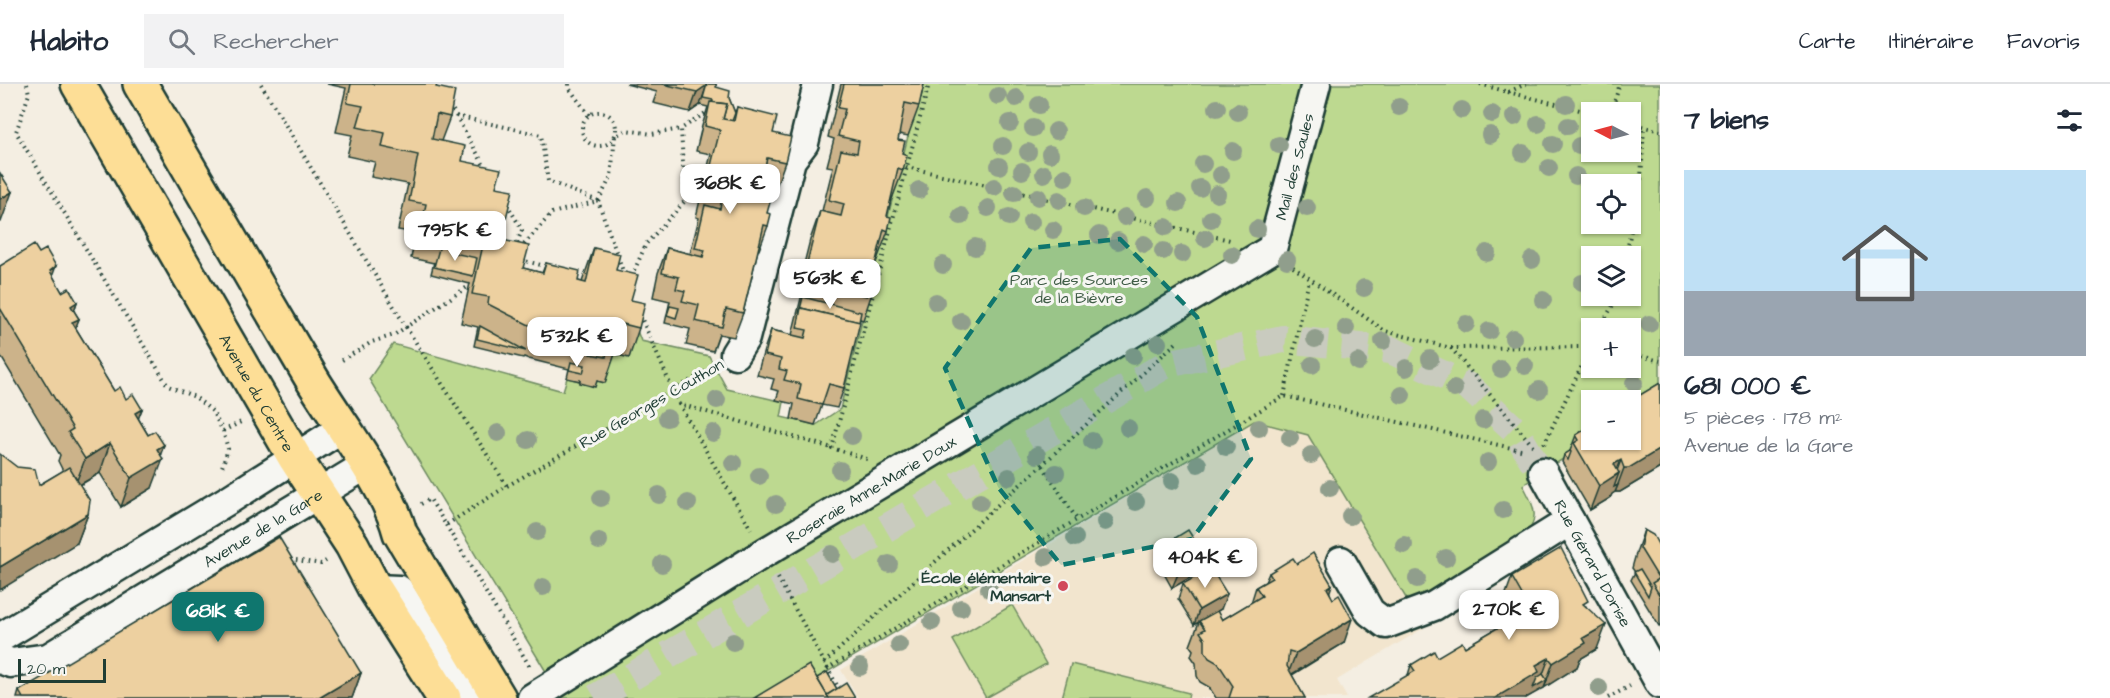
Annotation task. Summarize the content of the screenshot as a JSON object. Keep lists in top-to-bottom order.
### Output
{
  "streets": {
    "main road": ["Avenue du Centre"],
    "street": [
      "Mail des Saules",
      "Rue Georges Couthon",
      "Roseraie Anne-Marie Doux",
      "Avenue de la Gare",
      "Rue Gérard Dorise"
    ]
  },
  "crossings": [
    ["Mail des Saules", "Roseraie Anne-Marie Doux"],
    ["Avenue du Centre", "Avenue de la Gare"]
  ],
  "parks": ["Parc des Sources de la Bièvre"],
  "places": ["École élémentaire Mansart"],
  "scale_bar": "20 m",
  "north": "left",
  "page": {
    "header": "Habito",
    "search": "Rechercher",
    "nav": ["Carte", "Itinéraire", "Favoris"],
    "heading": "7 biens",
    "map_buttons": ["+", "−"],
    "list": [
      {
        "name": "681 000 €",
        "note": "5 pièces · 178 m² · Avenue de la Gare"
      }
    ],
    "price": [
      "368K €",
      "795K €",
      "563K €",
      "532K €",
      "404K €",
      "270K €",
      "681K €"
    ],
    "scale": "20 m"
  }
}
